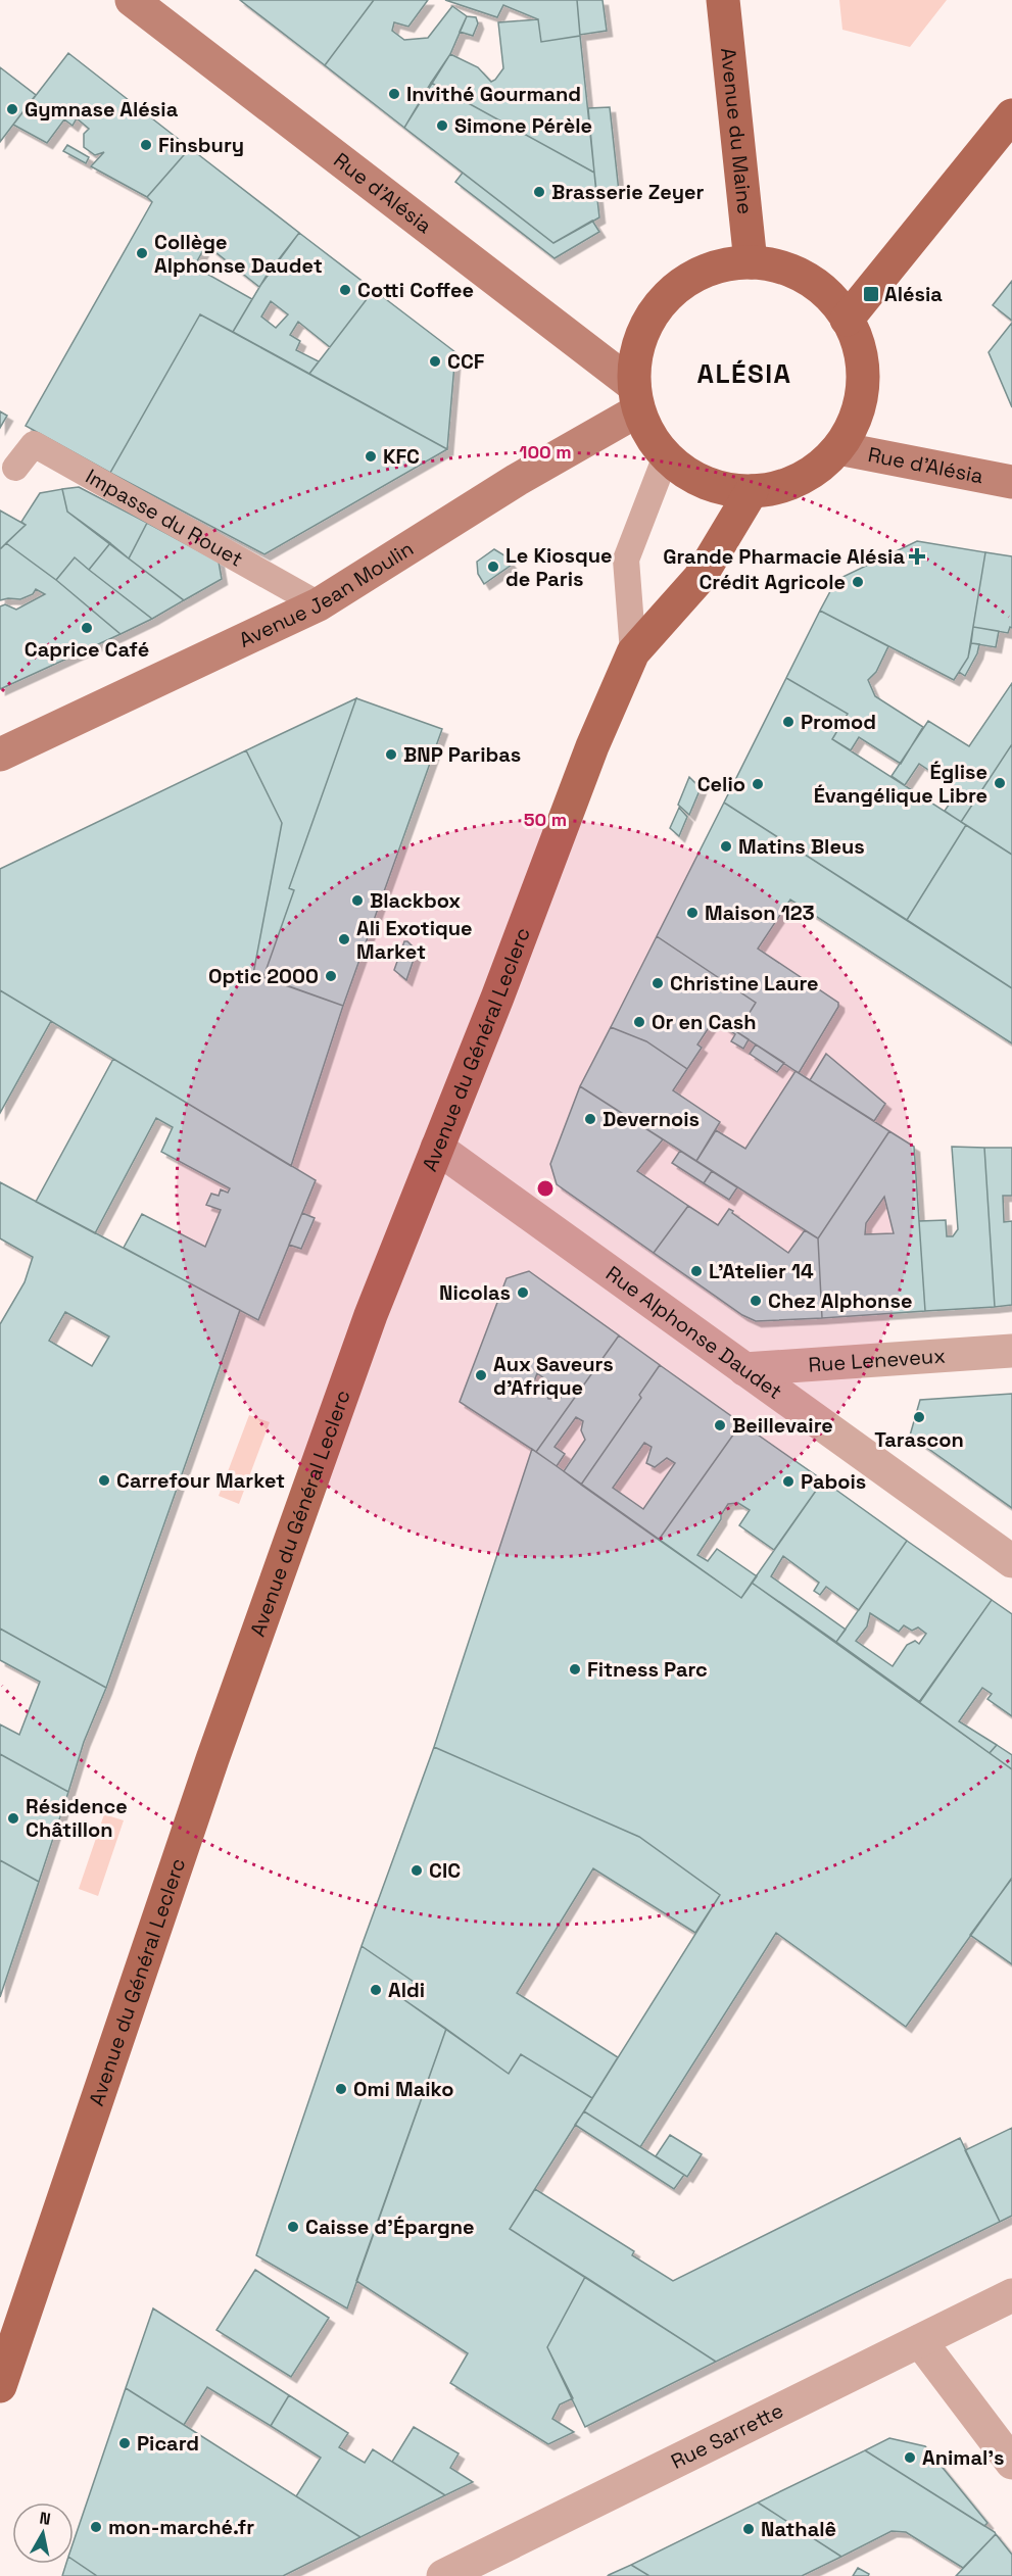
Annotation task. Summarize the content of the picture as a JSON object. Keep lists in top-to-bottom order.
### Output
{
  "streets": {
    "main road": [
      "Avenue du Maine",
      "Rue d'Alésia",
      "Avenue Jean Moulin",
      "Avenue du Général Leclerc"
    ],
    "street": ["Rue Alphonse Daudet", "Rue Leneveux", "Rue Sarrette"],
    "lane": ["Impasse du Rouet"]
  },
  "crossings": [
    ["Rue d'Alésia", "Avenue Jean Moulin"],
    ["Impasse du Rouet", "Avenue Jean Moulin"],
    ["Avenue du Général Leclerc", "Rue Alphonse Daudet"],
    ["Rue Alphonse Daudet", "Rue Leneveux"]
  ],
  "districts": ["ALÉSIA"],
  "places": {
    "other": [
      "Invithé Gourmand",
      "Gymnase Alésia",
      "Simone Pérèle",
      "Finsbury",
      "Brasserie Zeyer",
      "Collège Alphonse Daudet",
      "Cotti Coffee",
      "CCF",
      "KFC",
      "Le Kiosque de Paris",
      "Crédit Agricole",
      "Caprice Café",
      "Promod",
      "BNP Paribas",
      "Église Évangélique Libre",
      "Celio",
      "Matins Bleus",
      "Blackbox",
      "Maison 123",
      "Ali Exotique Market",
      "Optic 2000",
      "Christine Laure",
      "Or en Cash",
      "Devernois",
      "L'Atelier 14",
      "Nicolas",
      "Chez Alphonse",
      "Aux Saveurs d'Afrique",
      "Tarascon",
      "Beillevaire",
      "Carrefour Market",
      "Pabois",
      "Fitness Parc",
      "Résidence Châtillon",
      "CIC",
      "Aldi",
      "Omi Maiko",
      "Caisse d'Épargne",
      "Picard",
      "Animal's",
      "mon-marché.fr",
      "Nathalê"
    ],
    "transit": ["Alésia"],
    "health": ["Grande Pharmacie Alésia"]
  },
  "north": "top",
  "rings": ["100 m", "50 m"]
}
